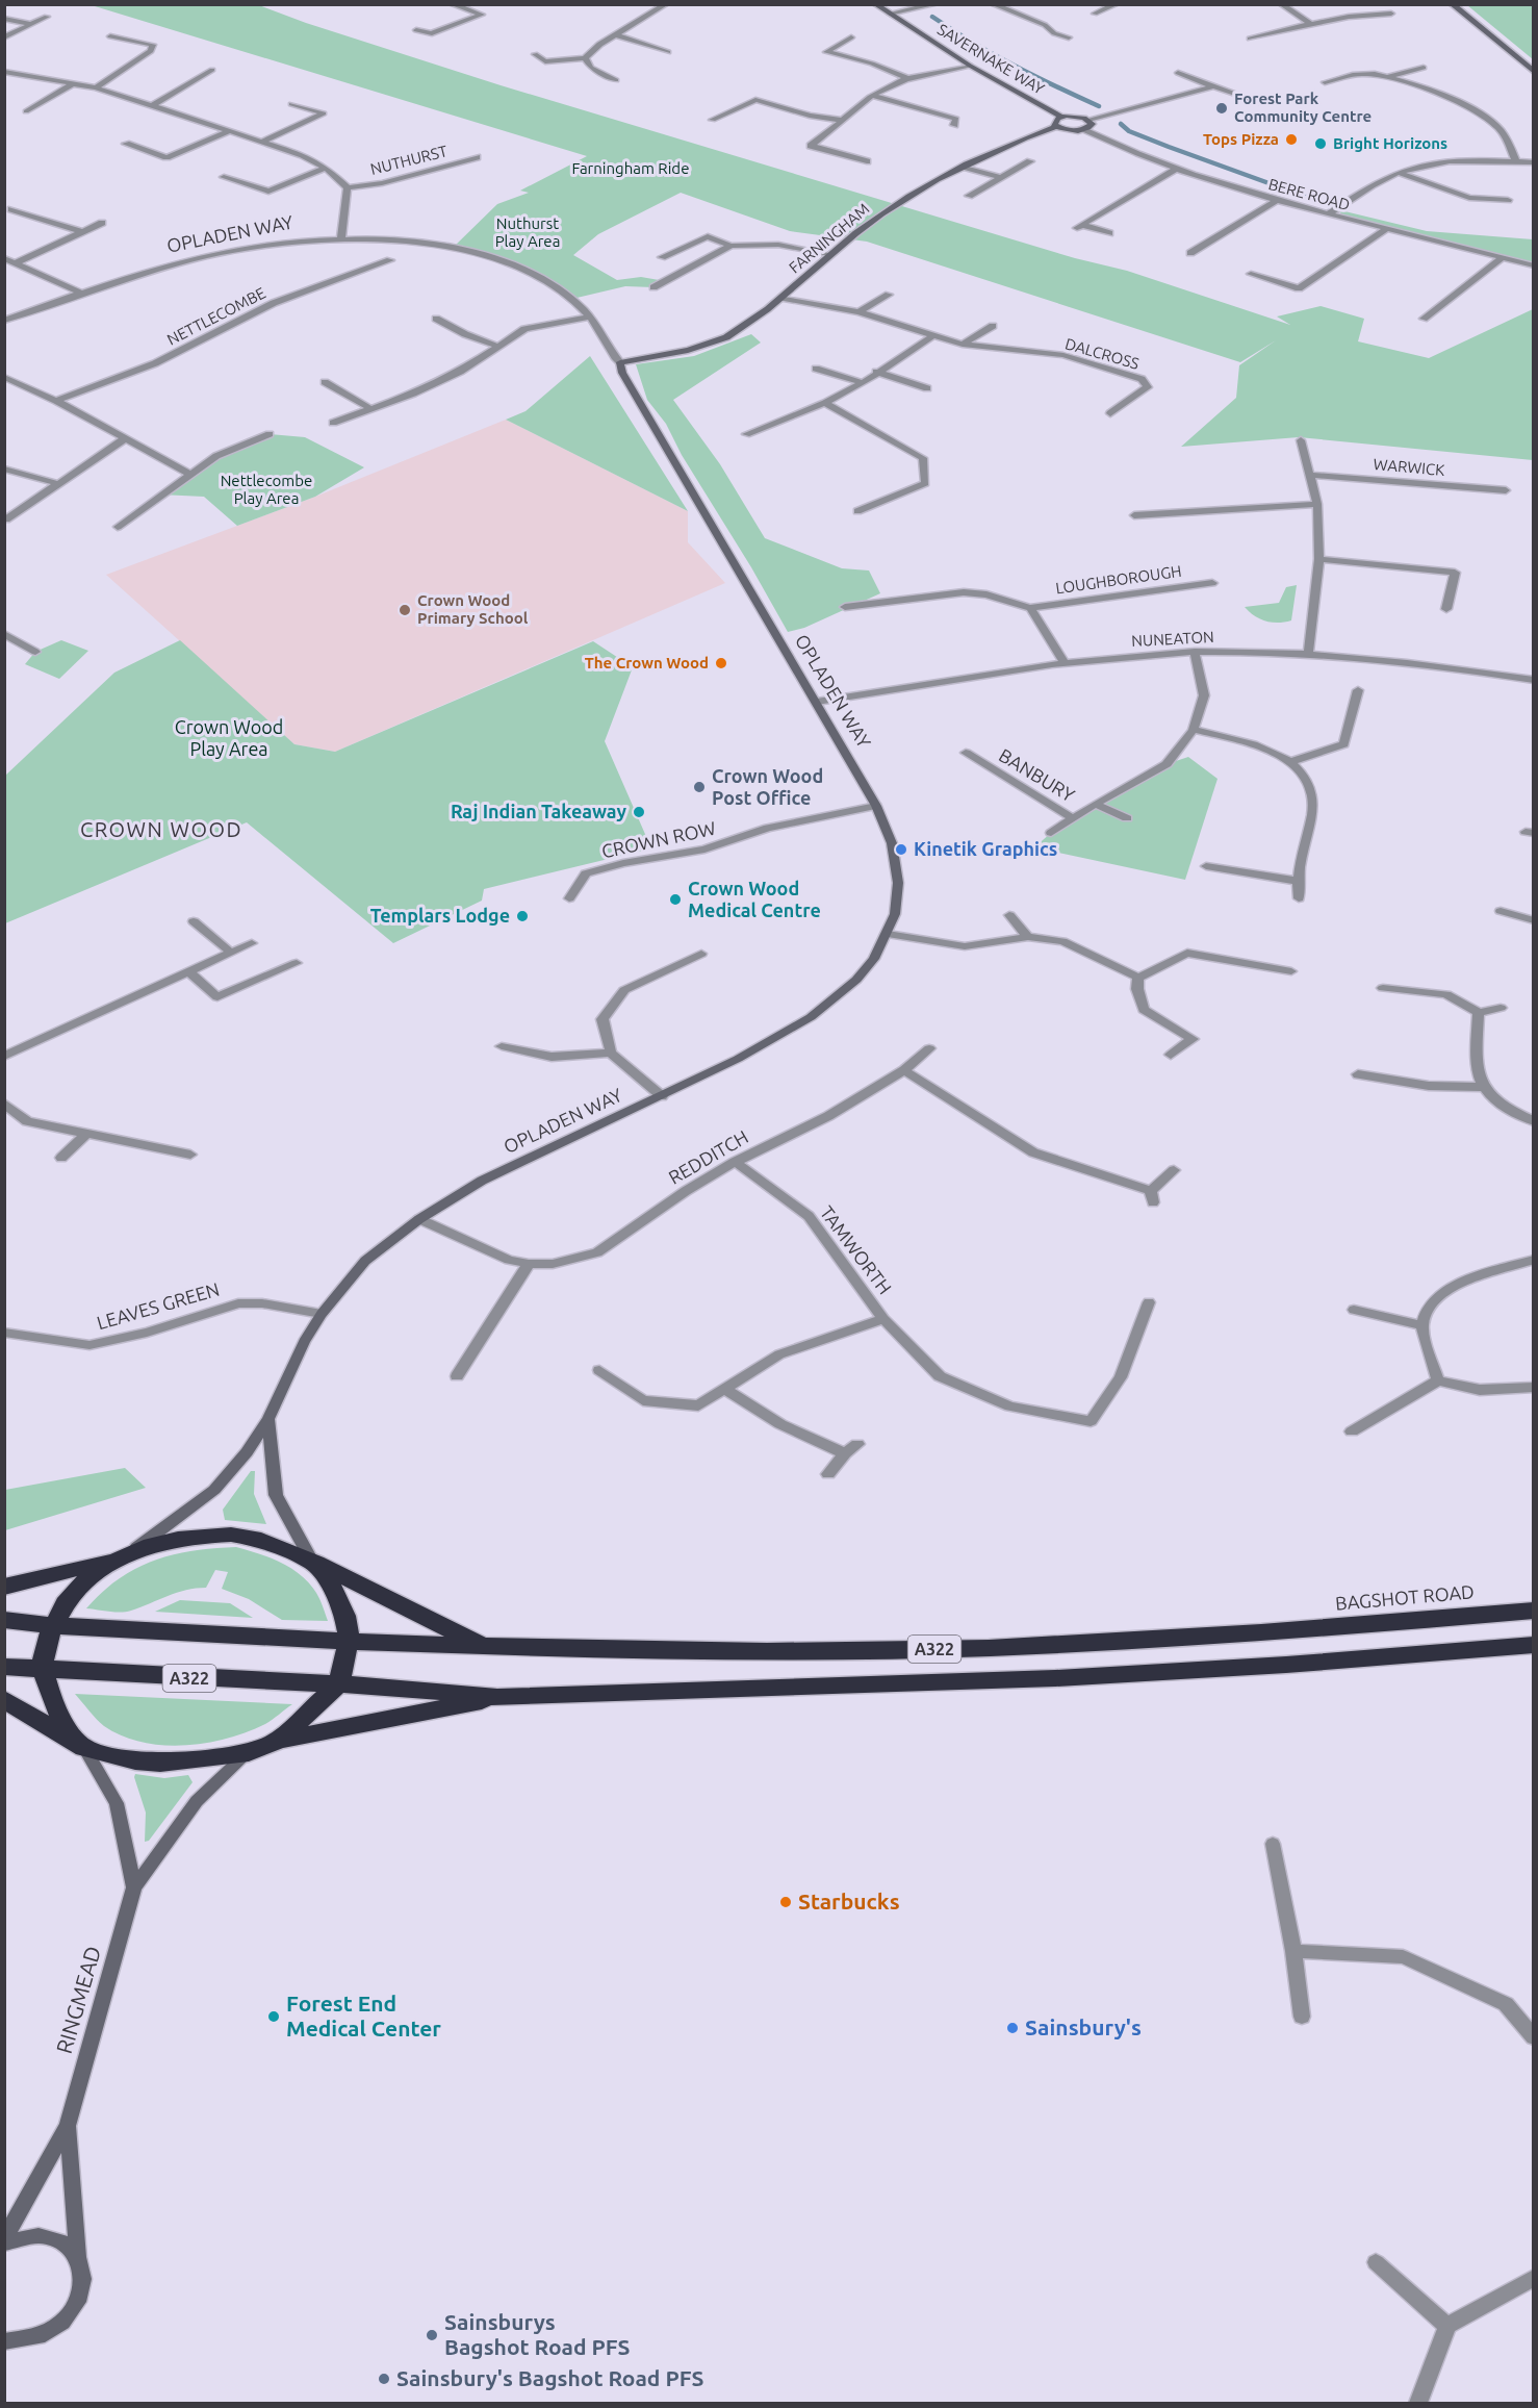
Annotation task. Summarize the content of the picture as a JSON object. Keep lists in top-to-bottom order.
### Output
{
  "streets": {
    "highway": ["BAGSHOT ROAD", "A322"],
    "street": [
      "SAVERNAKE WAY",
      "NUTHURST",
      "BERE ROAD",
      "OPLADEN WAY",
      "FARNINGHAM",
      "NETTLECOMBE",
      "DALCROSS",
      "WARWICK",
      "LOUGHBOROUGH",
      "NUNEATON",
      "BANBURY",
      "CROWN ROW",
      "REDDITCH",
      "TAMWORTH",
      "LEAVES GREEN",
      "RINGMEAD"
    ]
  },
  "crossings": [
    ["SAVERNAKE WAY", "FARNINGHAM"],
    ["NUTHURST", "OPLADEN WAY"],
    ["OPLADEN WAY", "FARNINGHAM"],
    ["OPLADEN WAY", "NUNEATON"],
    ["OPLADEN WAY", "CROWN ROW"],
    ["OPLADEN WAY", "REDDITCH"],
    ["OPLADEN WAY", "LEAVES GREEN"],
    ["FARNINGHAM", "DALCROSS"],
    ["NUNEATON", "BANBURY"],
    ["REDDITCH", "TAMWORTH"],
    ["BAGSHOT ROAD", "A322"]
  ],
  "districts": ["CROWN WOOD"],
  "parks": [
    "Farningham Ride",
    "Nuthurst Play Area",
    "Nettlecombe Play Area",
    "Crown Wood Play Area"
  ],
  "places": [
    "Forest Park Community Centre",
    "Tops Pizza",
    "Bright Horizons",
    "Crown Wood Primary School",
    "The Crown Wood",
    "Crown Wood Post Office",
    "Raj Indian Takeaway",
    "Kinetik Graphics",
    "Crown Wood Medical Centre",
    "Templars Lodge",
    "Starbucks",
    "Forest End Medical Center",
    "Sainsbury's",
    "Sainsburys Bagshot Road PFS",
    "Sainsbury's Bagshot Road PFS"
  ]
}
